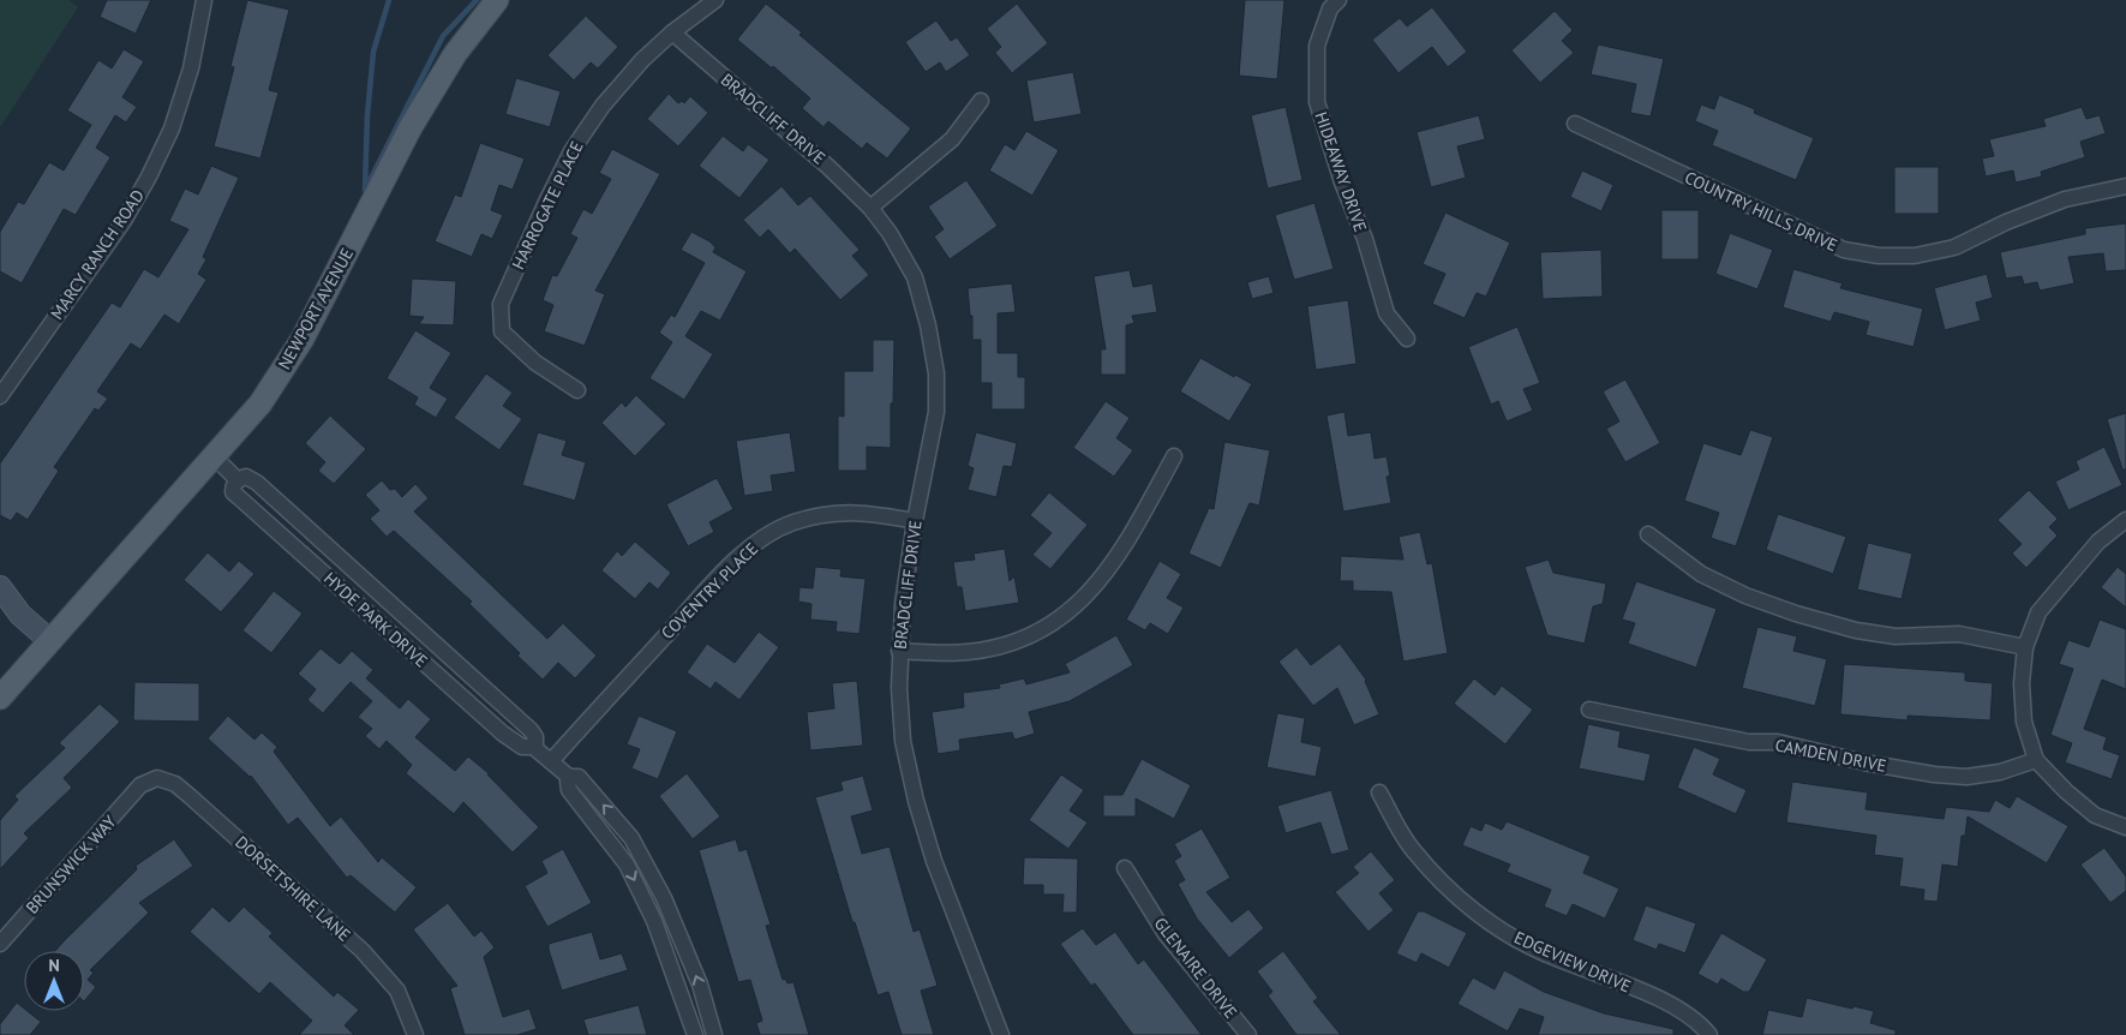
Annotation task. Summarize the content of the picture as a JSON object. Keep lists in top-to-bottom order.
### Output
{
  "streets": {
    "main road": ["NEWPORT AVENUE"],
    "street": [
      "BRADCLIFF DRIVE",
      "HIDEAWAY DRIVE",
      "HARROGATE PLACE",
      "COUNTRY HILLS DRIVE",
      "MARCY RANCH ROAD",
      "COVENTRY PLACE",
      "HYDE PARK DRIVE",
      "CAMDEN DRIVE",
      "BRUNSWICK WAY",
      "DORSETSHIRE LANE",
      "EDGEVIEW DRIVE",
      "GLENAIRE DRIVE"
    ]
  },
  "crossings": [
    ["BRADCLIFF DRIVE", "HARROGATE PLACE"],
    ["BRADCLIFF DRIVE", "COVENTRY PLACE"],
    ["NEWPORT AVENUE", "HYDE PARK DRIVE"],
    ["COVENTRY PLACE", "HYDE PARK DRIVE"],
    ["BRUNSWICK WAY", "DORSETSHIRE LANE"]
  ],
  "north": "top"
}
